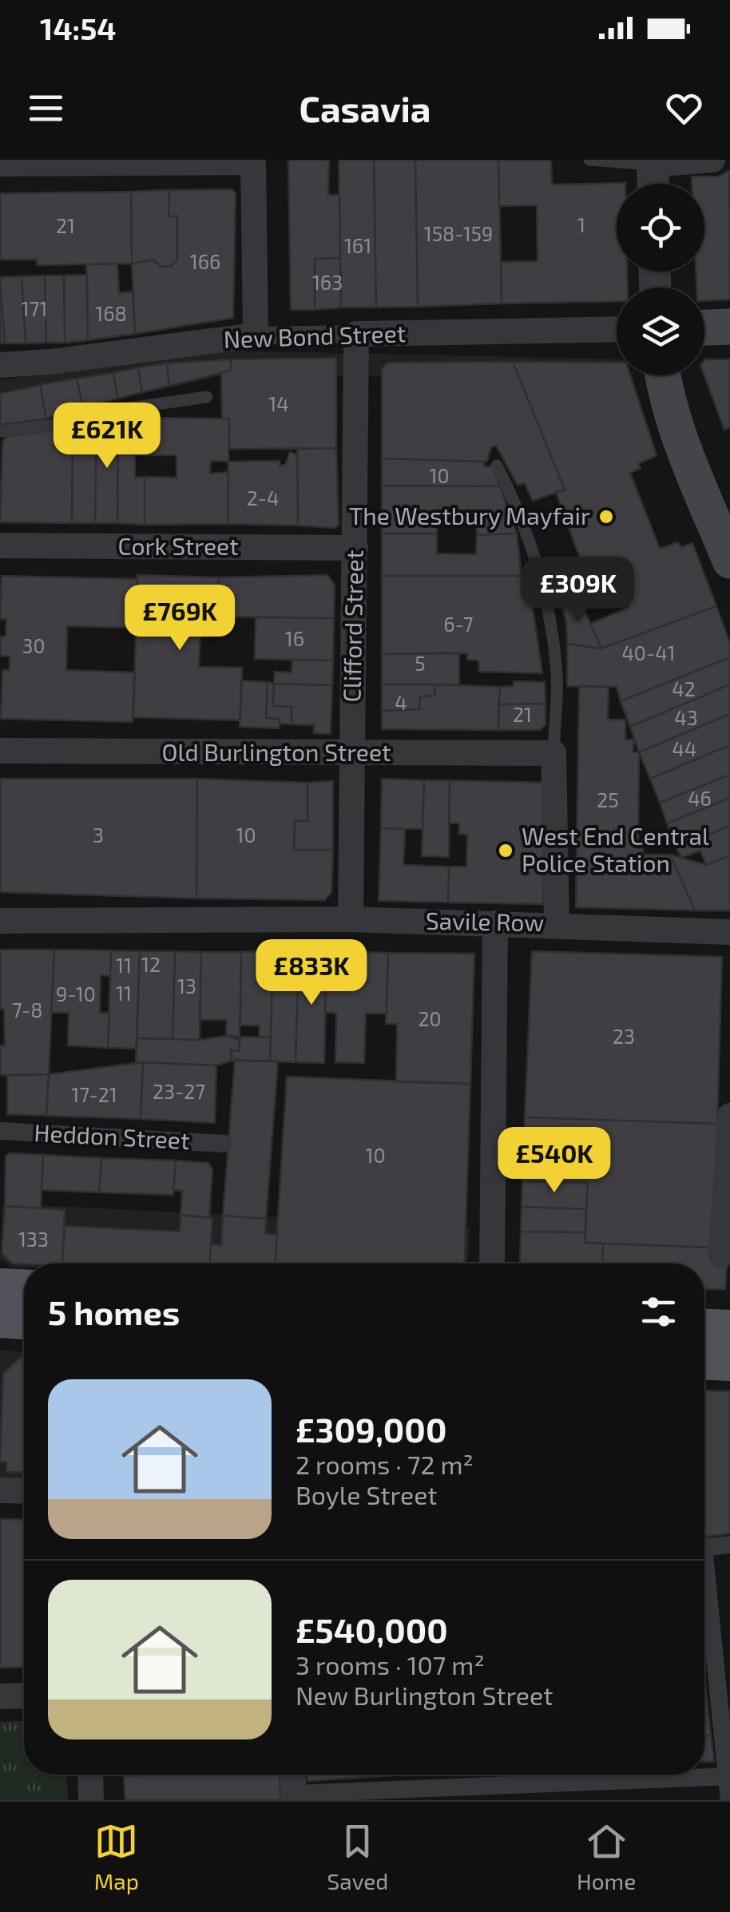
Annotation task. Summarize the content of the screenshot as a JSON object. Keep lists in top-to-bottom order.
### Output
{
  "streets": {
    "street": [
      "New Bond Street",
      "Cork Street",
      "Clifford Street",
      "Old Burlington Street",
      "Savile Row",
      "Heddon Street"
    ]
  },
  "crossings": [
    ["New Bond Street", "Clifford Street"],
    ["Cork Street", "Clifford Street"],
    ["Clifford Street", "Old Burlington Street"],
    ["Clifford Street", "Savile Row"]
  ],
  "places": ["The Westbury Mayfair", "West End Central Police Station"],
  "house_numbers": [
    "1",
    "21",
    "158-159",
    "161",
    "166",
    "163",
    "171",
    "168",
    "14",
    "10",
    "2-4",
    "6-7",
    "16",
    "30",
    "40-41",
    "5",
    "42",
    "4",
    "21",
    "43",
    "44",
    "46",
    "25",
    "3",
    "10",
    "12",
    "11",
    "13",
    "11",
    "9-10",
    "7-8",
    "20",
    "23",
    "23-27",
    "17-21",
    "10",
    "133"
  ],
  "page": {
    "status": "14:54",
    "header": "Casavia",
    "price": [
      "£621K",
      "£309K",
      "£769K",
      "£833K",
      "£540K"
    ],
    "heading": "5 homes",
    "list": [
      {
        "name": "£309,000",
        "note": "2 rooms · 72 m² · Boyle Street"
      },
      {
        "name": "£540,000",
        "note": "3 rooms · 107 m² · New Burlington Street"
      }
    ],
    "tabs": ["Map", "Saved", "Home"]
  }
}
